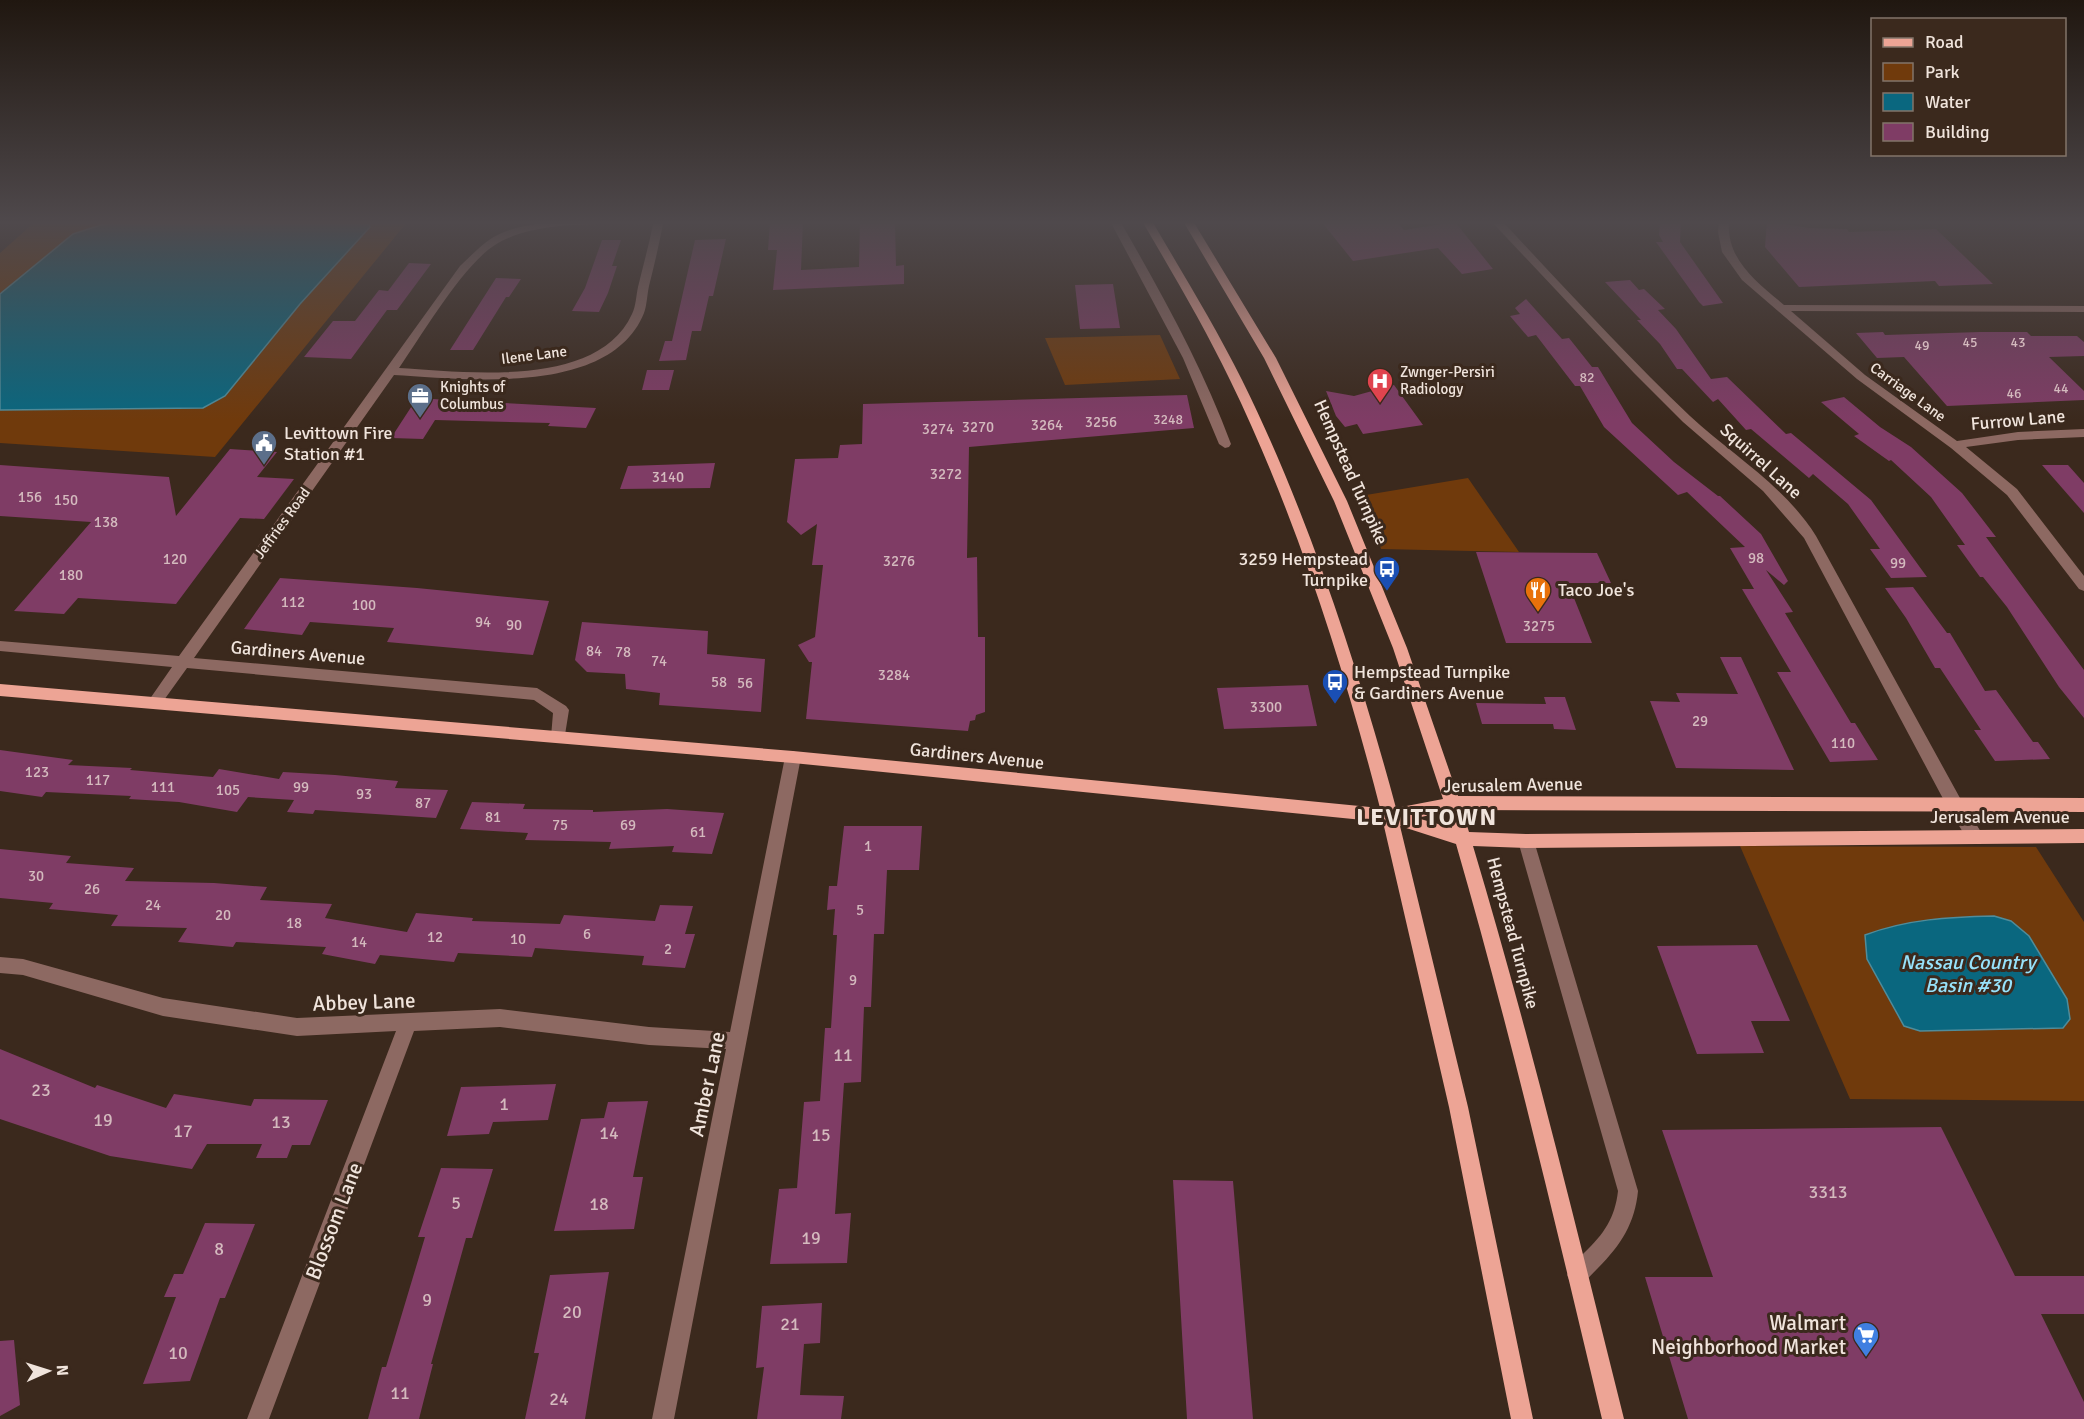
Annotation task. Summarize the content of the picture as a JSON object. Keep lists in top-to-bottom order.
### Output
{
  "streets": {
    "main road": ["Hempstead Turnpike", "Gardiners Avenue", "Jerusalem Avenue"],
    "street": [
      "Ilene Lane",
      "Carriage Lane",
      "Furrow Lane",
      "Squirrel Lane",
      "Jeffries Road",
      "Abbey Lane",
      "Amber Lane",
      "Blossom Lane"
    ]
  },
  "crossings": [
    ["Ilene Lane", "Jeffries Road"],
    ["Carriage Lane", "Furrow Lane"],
    ["Squirrel Lane", "Jerusalem Avenue"],
    ["Hempstead Turnpike", "Jerusalem Avenue"],
    ["Jeffries Road", "Gardiners Avenue"],
    ["Gardiners Avenue", "Jerusalem Avenue"],
    ["Gardiners Avenue", "Amber Lane"],
    ["Abbey Lane", "Amber Lane"],
    ["Abbey Lane", "Blossom Lane"]
  ],
  "districts": ["LEVITTOWN"],
  "water": ["Nassau Country Basin #30"],
  "places": {
    "hospital": ["Zwnger-Persiri Radiology"],
    "office": ["Knights of Columbus"],
    "public building": ["Levittown Fire Station #1"],
    "bus stop": ["3259 Hempstead Turnpike", "Hempstead Turnpike & Gardiners Avenue"],
    "restaurant": ["Taco Joe's"],
    "supermarket": ["Walmart Neighborhood Market"]
  },
  "house_numbers": [
    "45",
    "43",
    "49",
    "82",
    "44",
    "46",
    "3248",
    "3256",
    "3264",
    "3270",
    "3274",
    "3272",
    "3140",
    "156",
    "150",
    "138",
    "98",
    "120",
    "3276",
    "99",
    "180",
    "112",
    "100",
    "94",
    "90",
    "3275",
    "84",
    "78",
    "74",
    "3284",
    "58",
    "56",
    "3300",
    "29",
    "110",
    "123",
    "117",
    "111",
    "99",
    "105",
    "93",
    "87",
    "81",
    "75",
    "69",
    "61",
    "1",
    "30",
    "26",
    "24",
    "5",
    "20",
    "18",
    "6",
    "12",
    "10",
    "14",
    "2",
    "9",
    "11",
    "23",
    "1",
    "19",
    "13",
    "17",
    "14",
    "15",
    "3313",
    "5",
    "18",
    "19",
    "8",
    "9",
    "20",
    "21",
    "10",
    "11",
    "24"
  ],
  "legend": [
    "Road",
    "Park",
    "Water",
    "Building"
  ],
  "north": "right"
}
